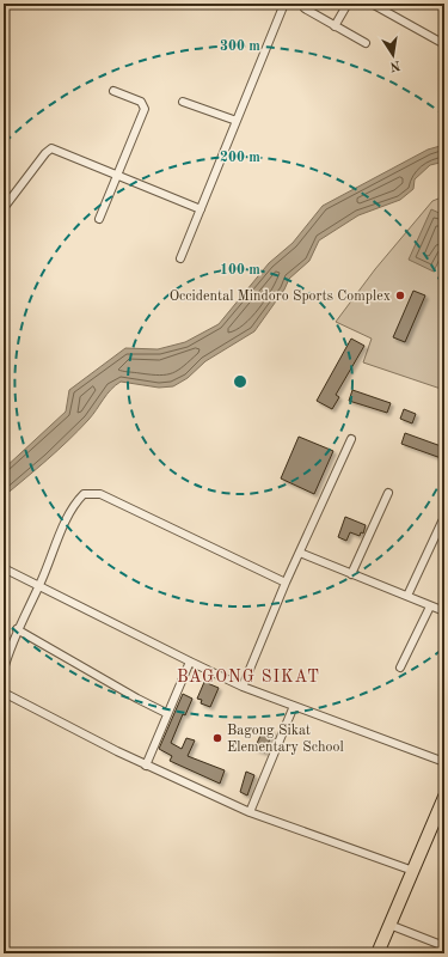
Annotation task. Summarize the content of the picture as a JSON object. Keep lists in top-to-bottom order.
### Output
{
  "districts": ["BAGONG SIKAT"],
  "places": ["Occidental Mindoro Sports Complex", "Bagong Sikat Elementary School"],
  "north": "bottom",
  "rings": ["300 m", "200 m", "100 m"]
}
